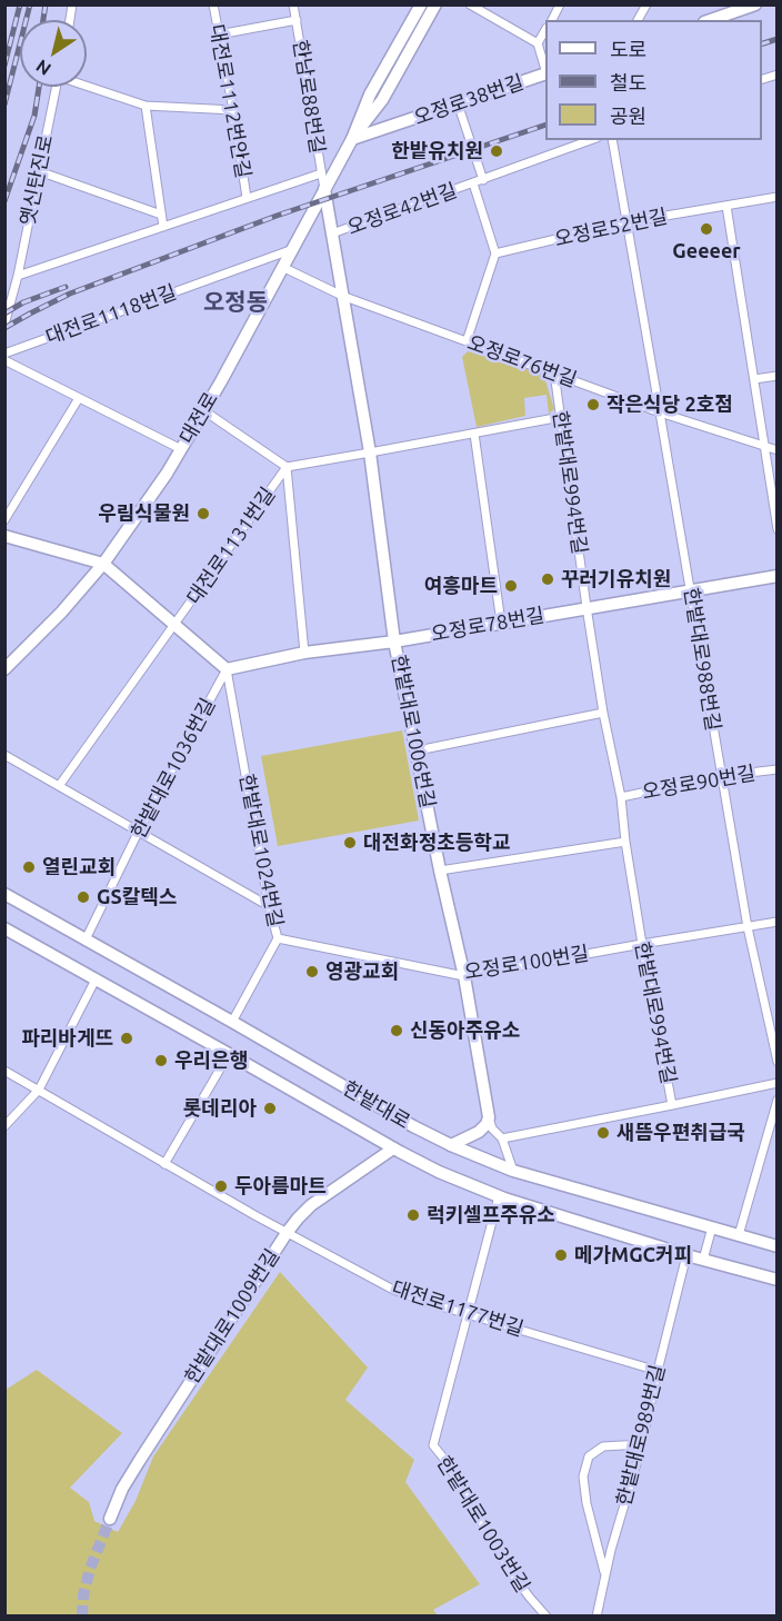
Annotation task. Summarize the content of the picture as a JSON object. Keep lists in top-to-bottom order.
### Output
{
  "streets": {
    "main road": [
      "오정로38번길",
      "대전로",
      "오정로78번길",
      "한밭대로1006번길",
      "한밭대로",
      "한밭대로1009번길"
    ],
    "street": [
      "한남로88번길",
      "대전로1112번안길",
      "옛신탄진로",
      "오정로42번길",
      "오정로52번길",
      "대전로1118번길",
      "오정로76번길",
      "한밭대로994번길",
      "대전로1131번길",
      "한밭대로988번길",
      "한밭대로1036번길",
      "오정로90번길",
      "한밭대로1024번길",
      "오정로100번길",
      "대전로1177번길",
      "한밭대로989번길",
      "한밭대로1003번길"
    ]
  },
  "crossings": [
    ["한남로88번길", "대전로"],
    ["한남로88번길", "한밭대로1006번길"],
    ["오정로38번길", "대전로"],
    ["오정로42번길", "오정로52번길"],
    ["오정로42번길", "한밭대로1006번길"],
    ["오정로52번길", "한밭대로988번길"],
    ["대전로1118번길", "대전로"],
    ["오정로76번길", "대전로"],
    ["오정로76번길", "한밭대로994번길"],
    ["오정로76번길", "한밭대로988번길"],
    ["오정로76번길", "한밭대로1006번길"],
    ["대전로", "대전로1131번길"],
    ["대전로", "한밭대로1006번길"],
    ["한밭대로994번길", "대전로1131번길"],
    ["한밭대로994번길", "오정로78번길"],
    ["한밭대로994번길", "오정로90번길"],
    ["한밭대로994번길", "오정로100번길"],
    ["대전로1131번길", "오정로78번길"],
    ["대전로1131번길", "한밭대로1006번길"],
    ["오정로78번길", "한밭대로988번길"],
    ["오정로78번길", "한밭대로1006번길"],
    ["오정로78번길", "한밭대로1036번길"],
    ["오정로78번길", "한밭대로1024번길"],
    ["한밭대로988번길", "오정로90번길"],
    ["한밭대로988번길", "오정로100번길"],
    ["한밭대로1006번길", "오정로100번길"],
    ["한밭대로1036번길", "한밭대로1024번길"],
    ["한밭대로1036번길", "한밭대로"],
    ["한밭대로1024번길", "오정로100번길"],
    ["한밭대로1024번길", "한밭대로"],
    ["한밭대로", "한밭대로1009번길"],
    ["한밭대로", "한밭대로989번길"],
    ["한밭대로", "한밭대로1003번길"],
    ["대전로1177번길", "한밭대로1009번길"],
    ["대전로1177번길", "한밭대로989번길"],
    ["대전로1177번길", "한밭대로1003번길"]
  ],
  "districts": ["오정동"],
  "places": [
    "한밭유치원",
    "Geeeer",
    "작은식당 2호점",
    "우림식물원",
    "꾸러기유치원",
    "여흥마트",
    "대전화정초등학교",
    "열린교회",
    "GS칼텍스",
    "영광교회",
    "신동아주유소",
    "파리바게뜨",
    "우리은행",
    "롯데리아",
    "새뜸우편취급국",
    "두아름마트",
    "럭키셀프주유소",
    "메가MGC커피"
  ],
  "legend": ["도로", "철도", "공원"],
  "north": "bottom left"
}
